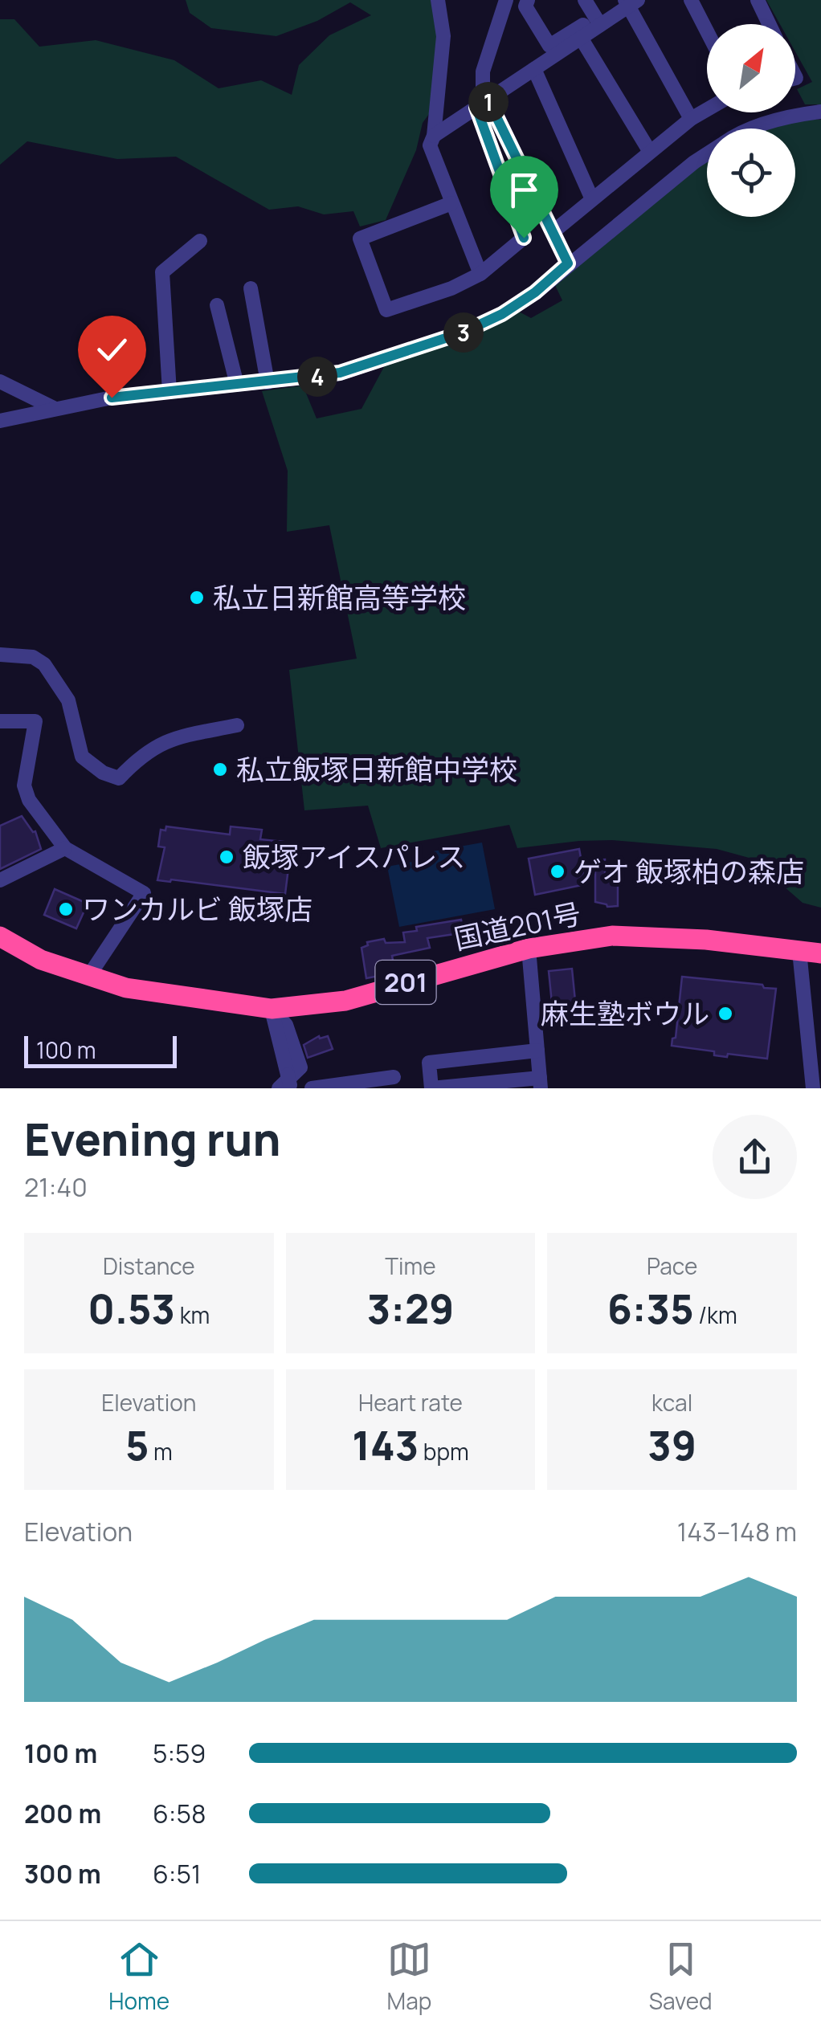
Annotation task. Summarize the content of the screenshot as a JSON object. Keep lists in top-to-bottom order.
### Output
{
  "streets": {
    "highway": ["国道201号", "201"]
  },
  "places": [
    "私立日新館高等学校",
    "私立飯塚日新館中学校",
    "飯塚アイスパレス",
    "ゲオ 飯塚柏の森店",
    "ワンカルビ 飯塚店",
    "麻生塾ボウル"
  ],
  "scale_bar": "100 m",
  "north": "top right",
  "page": {
    "pins": ["1", "3", "4"],
    "scale": "100 m",
    "heading": ["Evening run", "21:40"],
    "stats": [
      ["Distance", "0.53 km"],
      ["Time", "3:29"],
      ["Pace", "6:35 /km"],
      ["Elevation", "5 m"],
      ["Heart rate", "143 bpm"],
      ["kcal", "39"]
    ],
    "chart": ["Elevation", "143–148 m"],
    "list": [
      {
        "name": "100 m",
        "note": "5:59"
      },
      {
        "name": "200 m",
        "note": "6:58"
      },
      {
        "name": "300 m",
        "note": "6:51"
      }
    ],
    "tabs": ["Home", "Map", "Saved"]
  }
}
